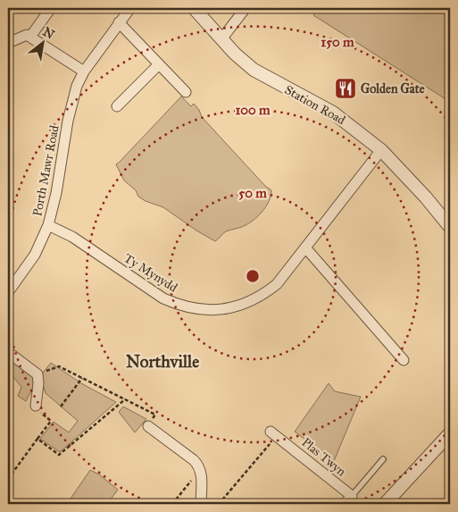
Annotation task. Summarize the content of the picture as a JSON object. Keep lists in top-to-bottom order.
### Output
{
  "streets": {
    "street": [
      "Station Road",
      "Porth Mawr Road",
      "Ty Mynydd",
      "Plas Twyn"
    ]
  },
  "crossings": [
    ["Station Road", "Ty Mynydd"],
    ["Porth Mawr Road", "Ty Mynydd"]
  ],
  "districts": ["Northville"],
  "places": {
    "restaurant": ["Golden Gate"]
  },
  "north": "top right",
  "rings": ["150 m", "100 m", "50 m"]
}
